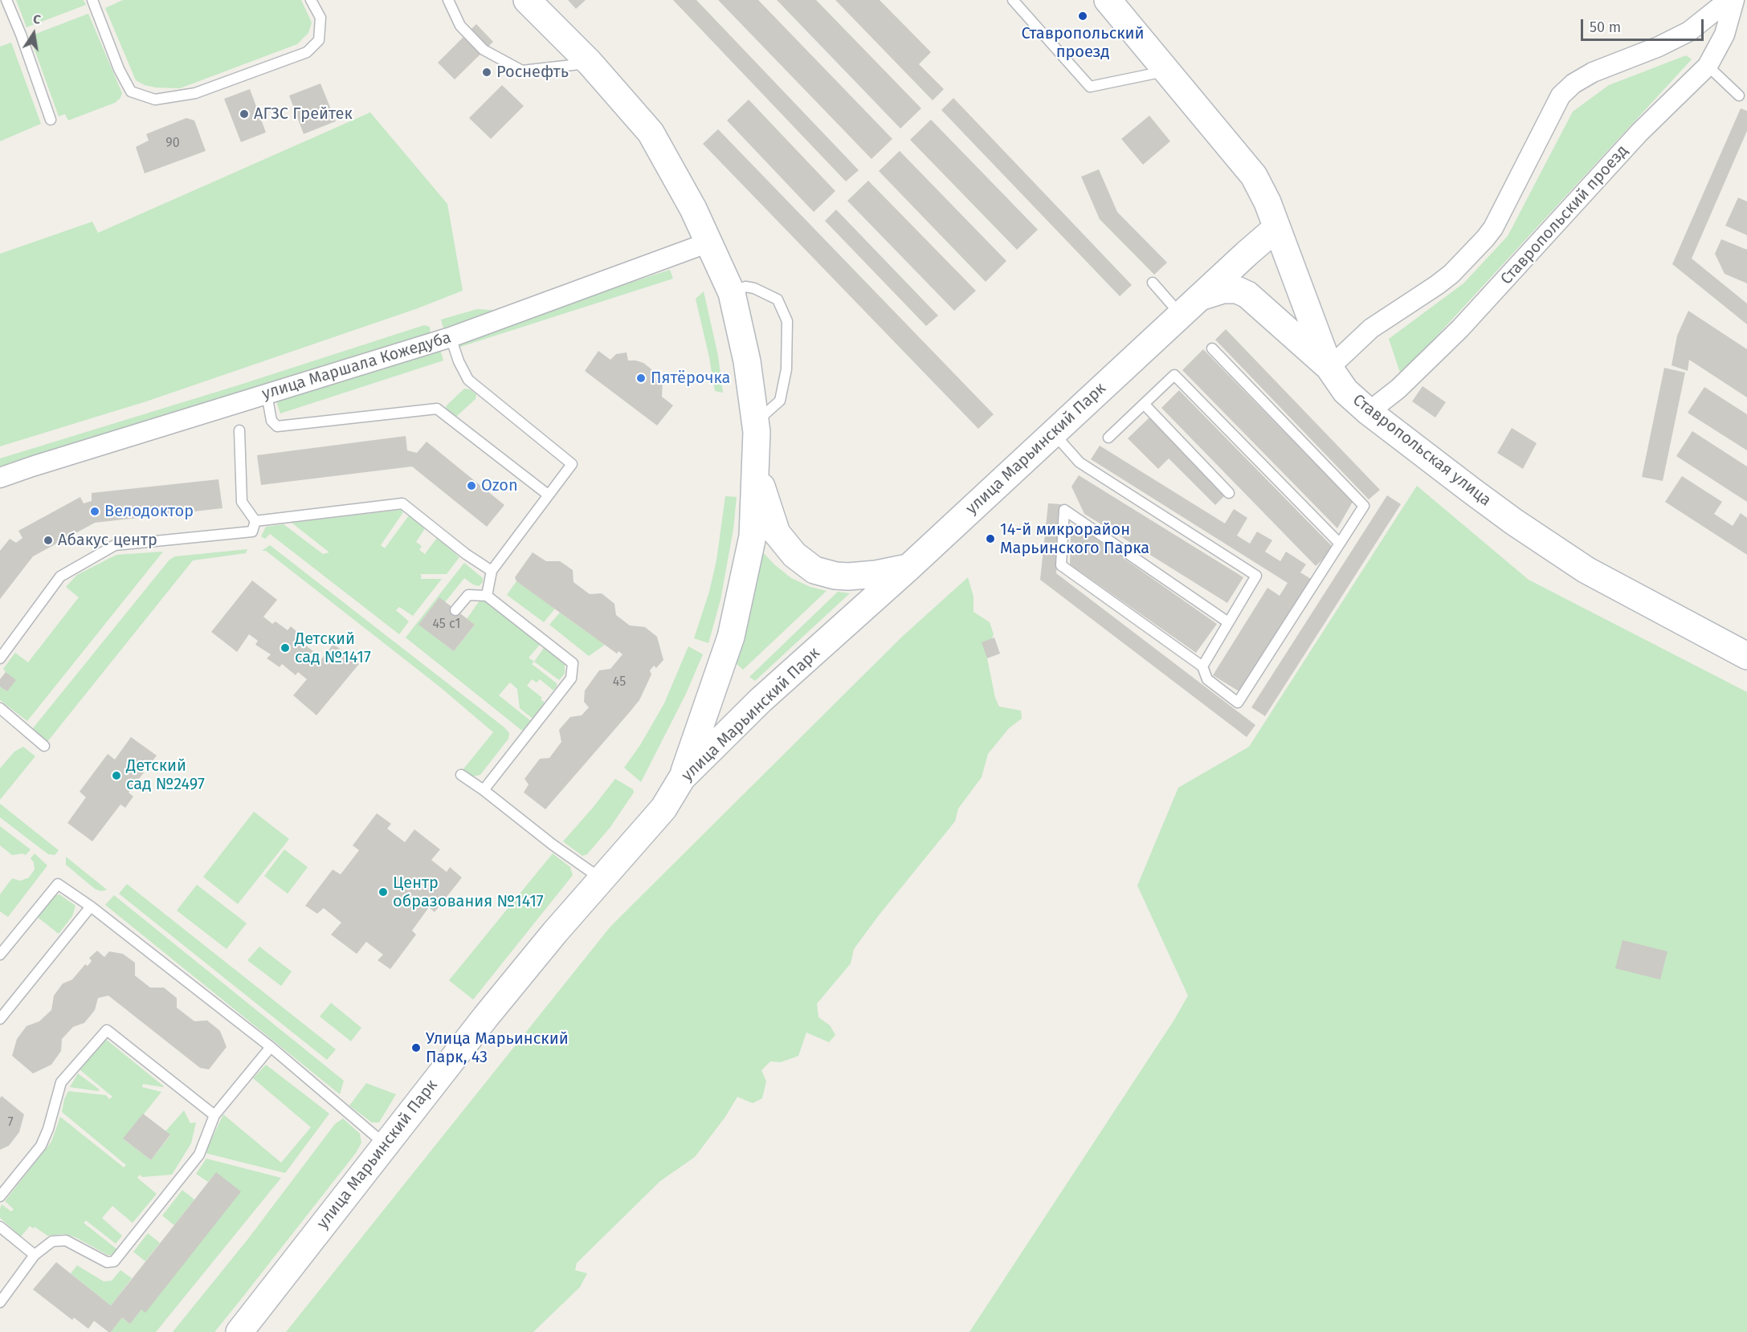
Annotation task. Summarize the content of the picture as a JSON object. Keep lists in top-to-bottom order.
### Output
{
  "streets": {
    "street": [
      "Ставропольский проезд",
      "улица Маршала Кожедуба",
      "улица Марьинский Парк",
      "Ставропольская улица"
    ]
  },
  "crossings": [
    ["Ставропольский проезд", "Ставропольская улица"],
    ["улица Марьинский Парк", "Ставропольская улица"]
  ],
  "places": [
    "Ставропольский проезд",
    "Роснефть",
    "АГЗС Грейтек",
    "Пятёрочка",
    "Ozon",
    "Велодоктор",
    "14-й микрорайон Марьинского Парка",
    "Абакус центр",
    "Детский сад №1417",
    "Детский сад №2497",
    "Центр образования №1417",
    "Улица Марьинский Парк, 43"
  ],
  "house_numbers": [
    "90",
    "45 с1",
    "45",
    "7"
  ],
  "scale_bar": "50 m",
  "north": "top"
}
